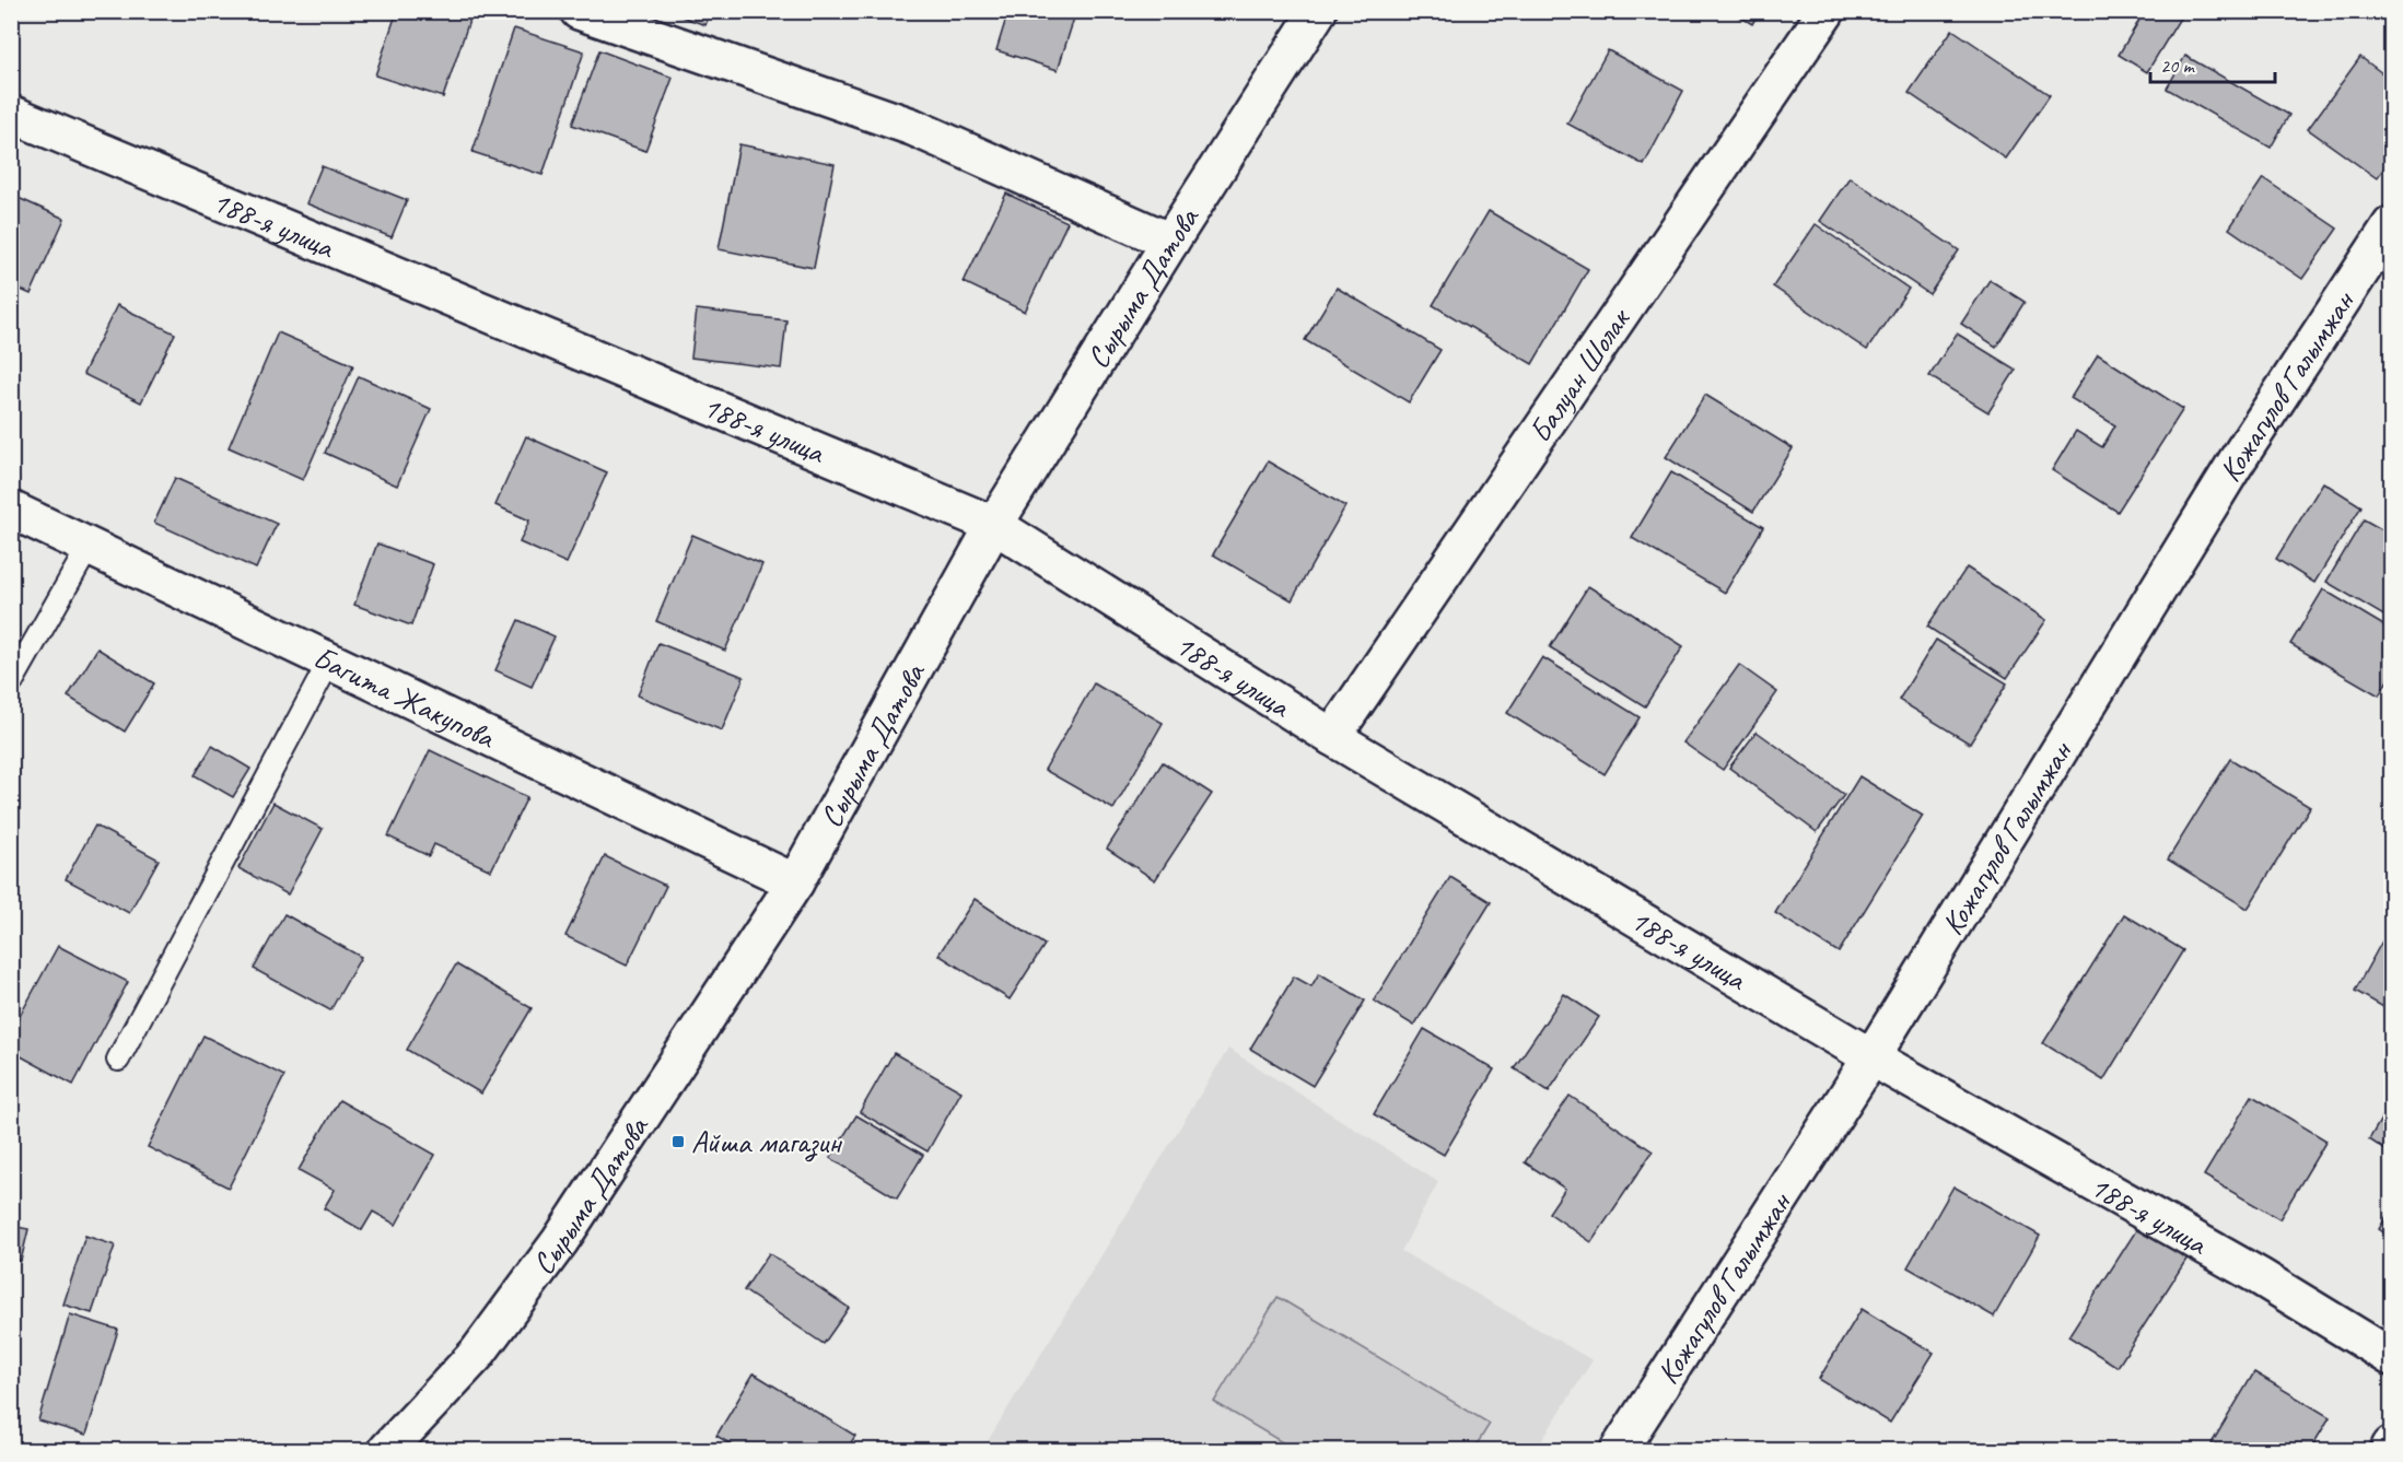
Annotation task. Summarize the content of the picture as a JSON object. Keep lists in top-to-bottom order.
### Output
{
  "streets": {
    "street": [
      "188-я улица",
      "Сырыма Датова",
      "Балуан Шолак",
      "Кожагулов Галымжан",
      "Багита Жакупова"
    ]
  },
  "crossings": [
    ["188-я улица", "Сырыма Датова"],
    ["188-я улица", "Балуан Шолак"],
    ["188-я улица", "Кожагулов Галымжан"],
    ["Сырыма Датова", "Багита Жакупова"]
  ],
  "places": {
    "transit": ["Айша магазин"]
  },
  "scale_bar": "20 m"
}
